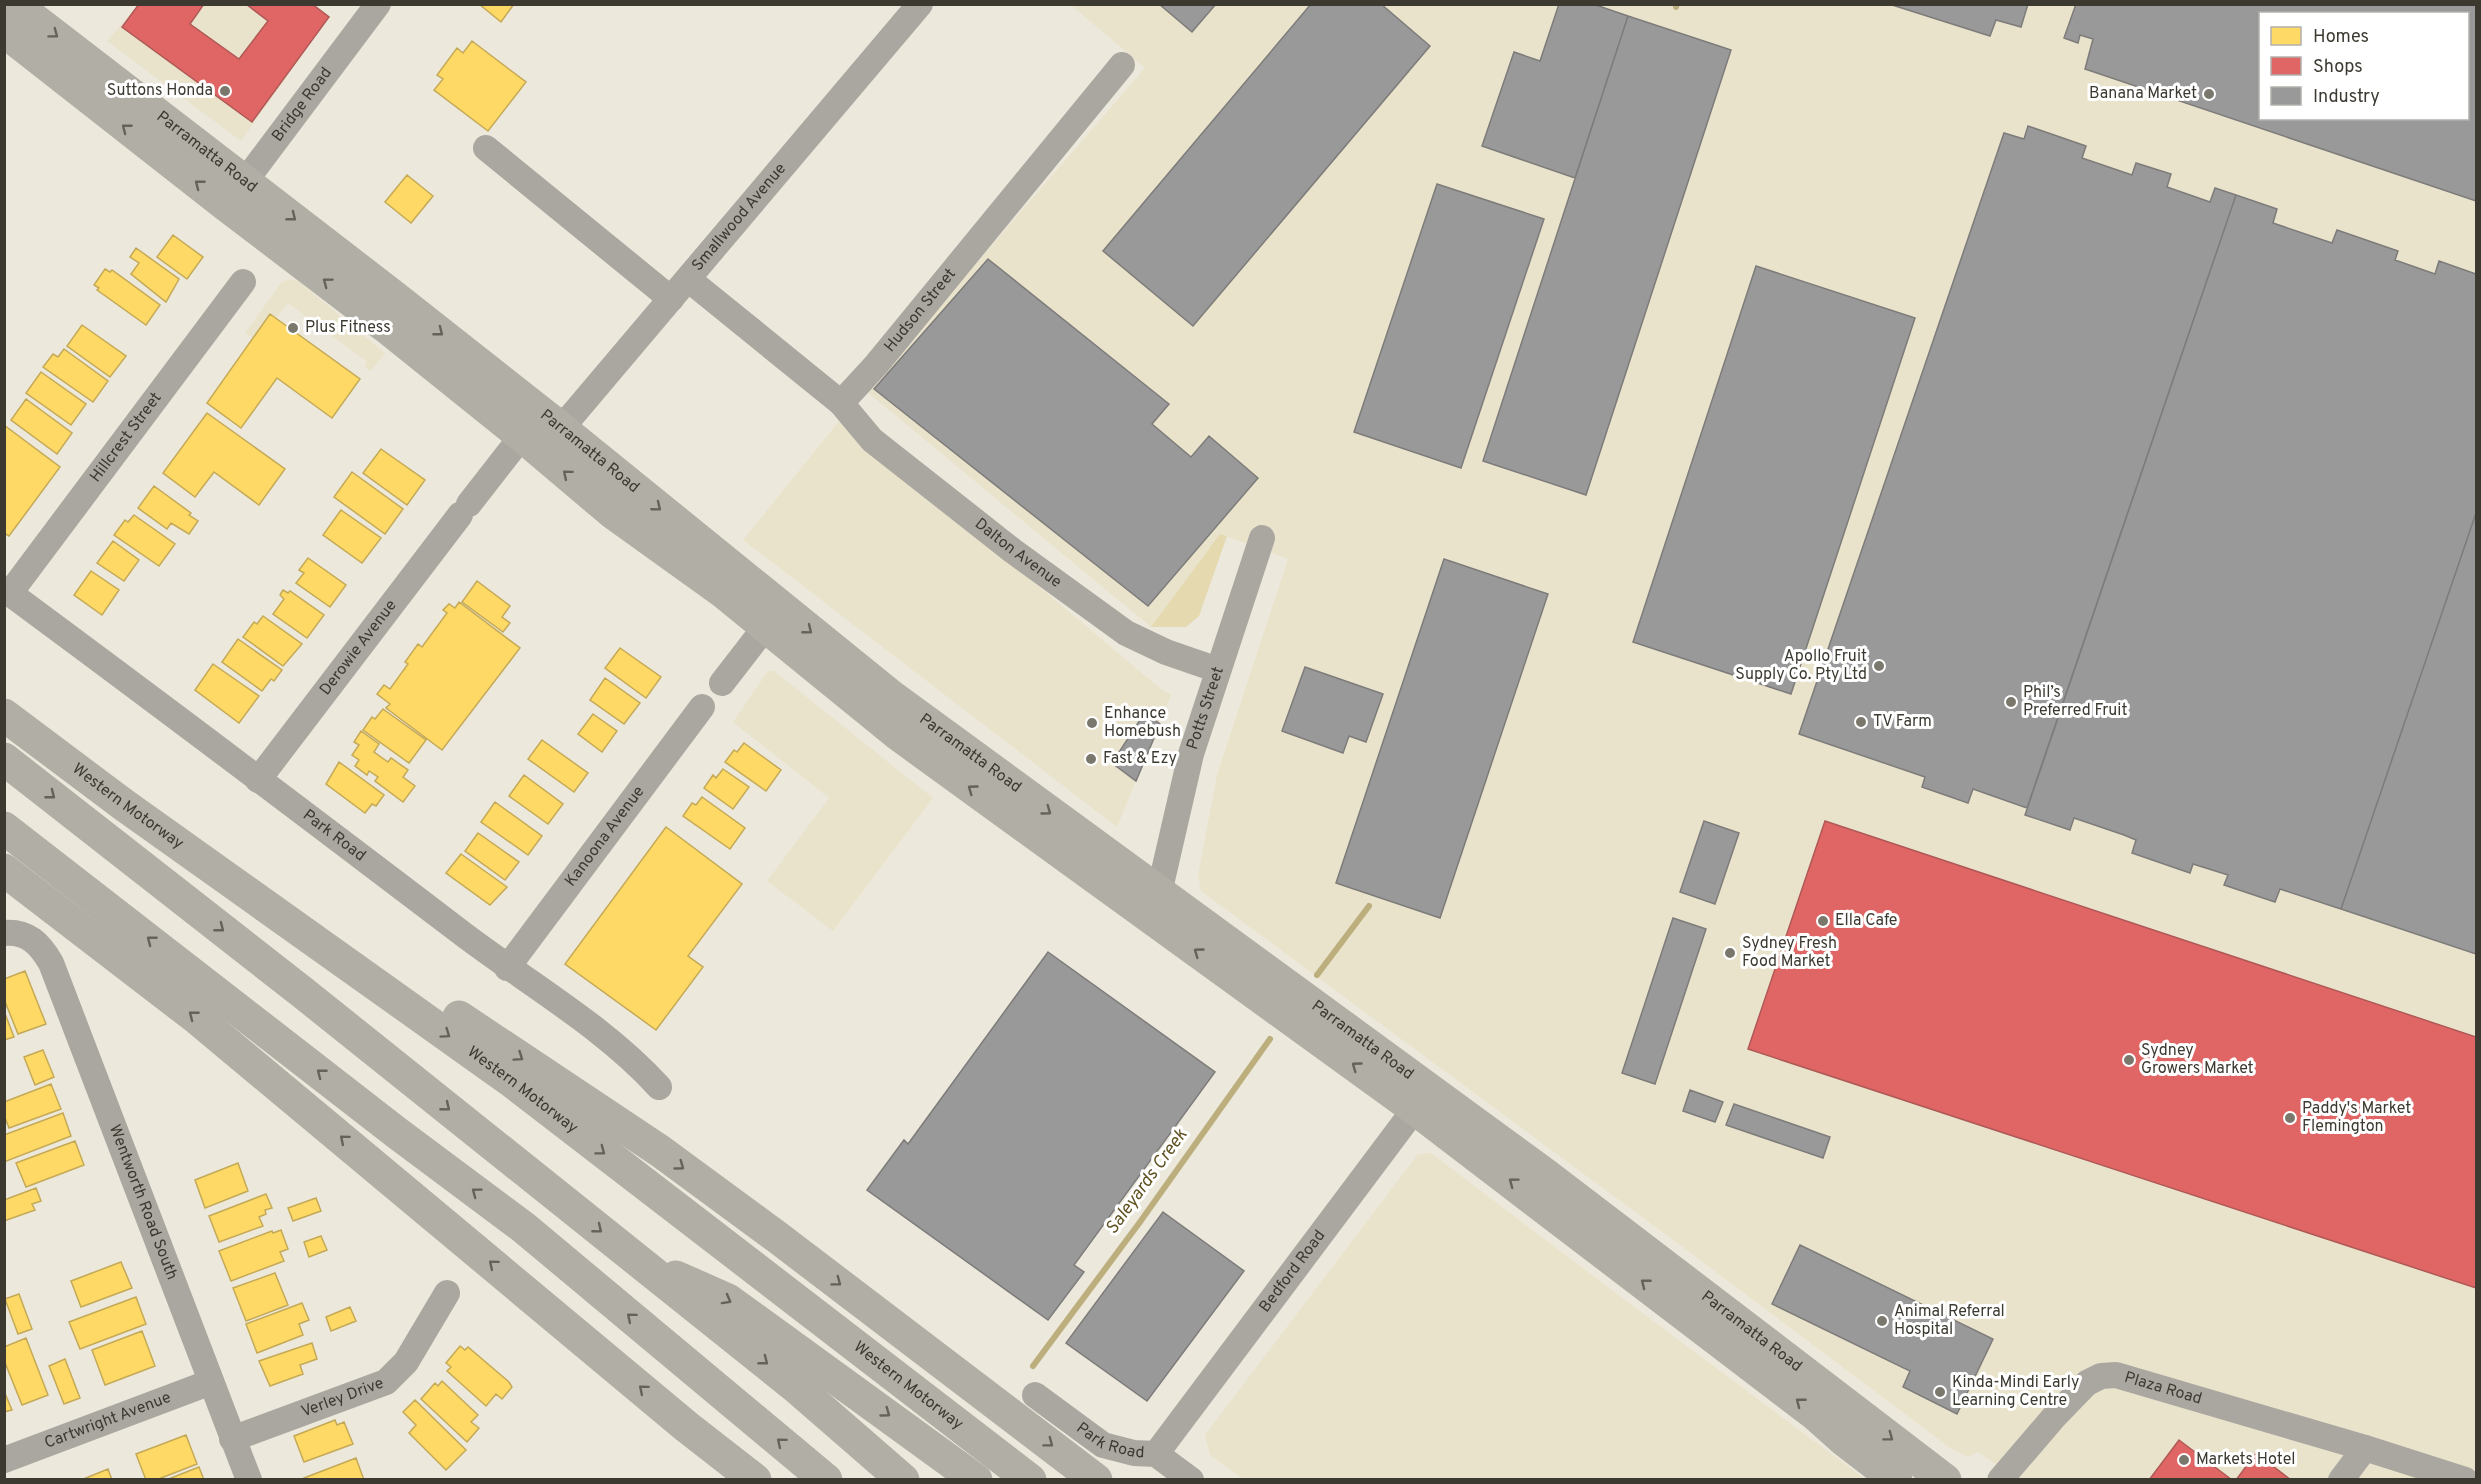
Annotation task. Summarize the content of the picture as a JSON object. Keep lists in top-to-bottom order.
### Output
{
  "streets": {
    "highway": ["Parramatta Road", "Western Motorway"],
    "street": [
      "Bridge Road",
      "Smallwood Avenue",
      "Hudson Street",
      "Hillcrest Street",
      "Dalton Avenue",
      "Derowie Avenue",
      "Potts Street",
      "Park Road",
      "Kanoona Avenue",
      "Wentworth Road South",
      "Bedford Road",
      "Plaza Road",
      "Verley Drive",
      "Cartwright Avenue"
    ]
  },
  "crossings": [
    ["Bridge Road", "Parramatta Road"],
    ["Parramatta Road", "Smallwood Avenue"],
    ["Parramatta Road", "Derowie Avenue"],
    ["Parramatta Road", "Potts Street"],
    ["Parramatta Road", "Bedford Road"],
    ["Smallwood Avenue", "Derowie Avenue"],
    ["Hudson Street", "Dalton Avenue"],
    ["Hillcrest Street", "Park Road"],
    ["Dalton Avenue", "Potts Street"],
    ["Derowie Avenue", "Park Road"],
    ["Park Road", "Kanoona Avenue"],
    ["Park Road", "Bedford Road"],
    ["Wentworth Road South", "Verley Drive"],
    ["Wentworth Road South", "Cartwright Avenue"]
  ],
  "water": ["Saleyards Creek"],
  "places": [
    "Suttons Honda",
    "Banana Market",
    "Plus Fitness",
    "Apollo Fruit Supply Co. Pty Ltd",
    "Phil’s Preferred Fruit",
    "TV Farm",
    "Enhance Homebush",
    "Fast & Ezy",
    "Ella Cafe",
    "Sydney Fresh Food Market",
    "Sydney Growers Market",
    "Paddy's Market Flemington",
    "Animal Referral Hospital",
    "Kinda-Mindi Early Learning Centre",
    "Markets Hotel"
  ],
  "legend": ["Homes", "Shops", "Industry"]
}
